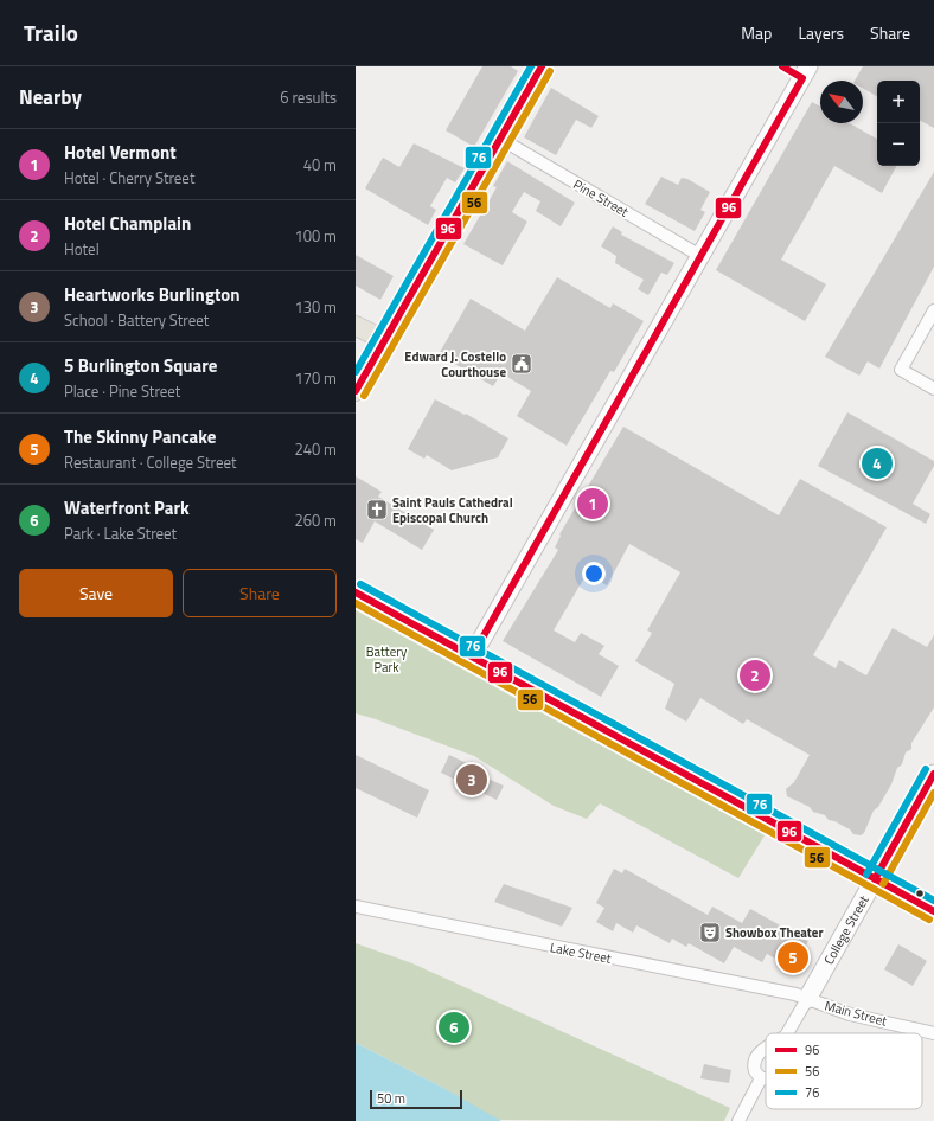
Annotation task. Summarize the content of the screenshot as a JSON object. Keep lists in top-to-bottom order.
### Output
{
  "streets": {
    "street": [
      "Pine Street",
      "College Street",
      "Lake Street",
      "Main Street"
    ]
  },
  "crossings": [
    ["College Street", "Lake Street"],
    ["College Street", "Main Street"],
    ["Lake Street", "Main Street"]
  ],
  "parks": ["Battery Park"],
  "places": {
    "public building": ["Edward J. Costello Courthouse"],
    "church": ["Saint Pauls Cathedral Episcopal Church"],
    "theatre": ["Showbox Theater"]
  },
  "lines": ["transit line 96", "transit line 76", "transit line 56"],
  "legend": ["96", "56", "76"],
  "scale_bar": "50 m",
  "north": "top left",
  "page": {
    "header": "Trailo",
    "nav": ["Map", "Layers", "Share"],
    "heading": ["Nearby", "6 results"],
    "map_buttons": ["+", "−"],
    "list": [
      {
        "mark": "1",
        "name": "Hotel Vermont",
        "note": "Hotel · Cherry Street",
        "value": "40 m"
      },
      {
        "mark": "2",
        "name": "Hotel Champlain",
        "note": "Hotel",
        "value": "100 m"
      },
      {
        "mark": "3",
        "name": "Heartworks Burlington",
        "note": "School · Battery Street",
        "value": "130 m"
      },
      {
        "mark": "4",
        "name": "5 Burlington Square",
        "note": "Place · Pine Street",
        "value": "170 m"
      },
      {
        "mark": "5",
        "name": "The Skinny Pancake",
        "note": "Restaurant · College Street",
        "value": "240 m"
      },
      {
        "mark": "6",
        "name": "Waterfront Park",
        "note": "Park · Lake Street",
        "value": "260 m"
      }
    ],
    "pins": [
      "4",
      "1",
      "2",
      "3",
      "5",
      "6"
    ],
    "buttons": ["Save", "Share"],
    "scale": "50 m"
  }
}
